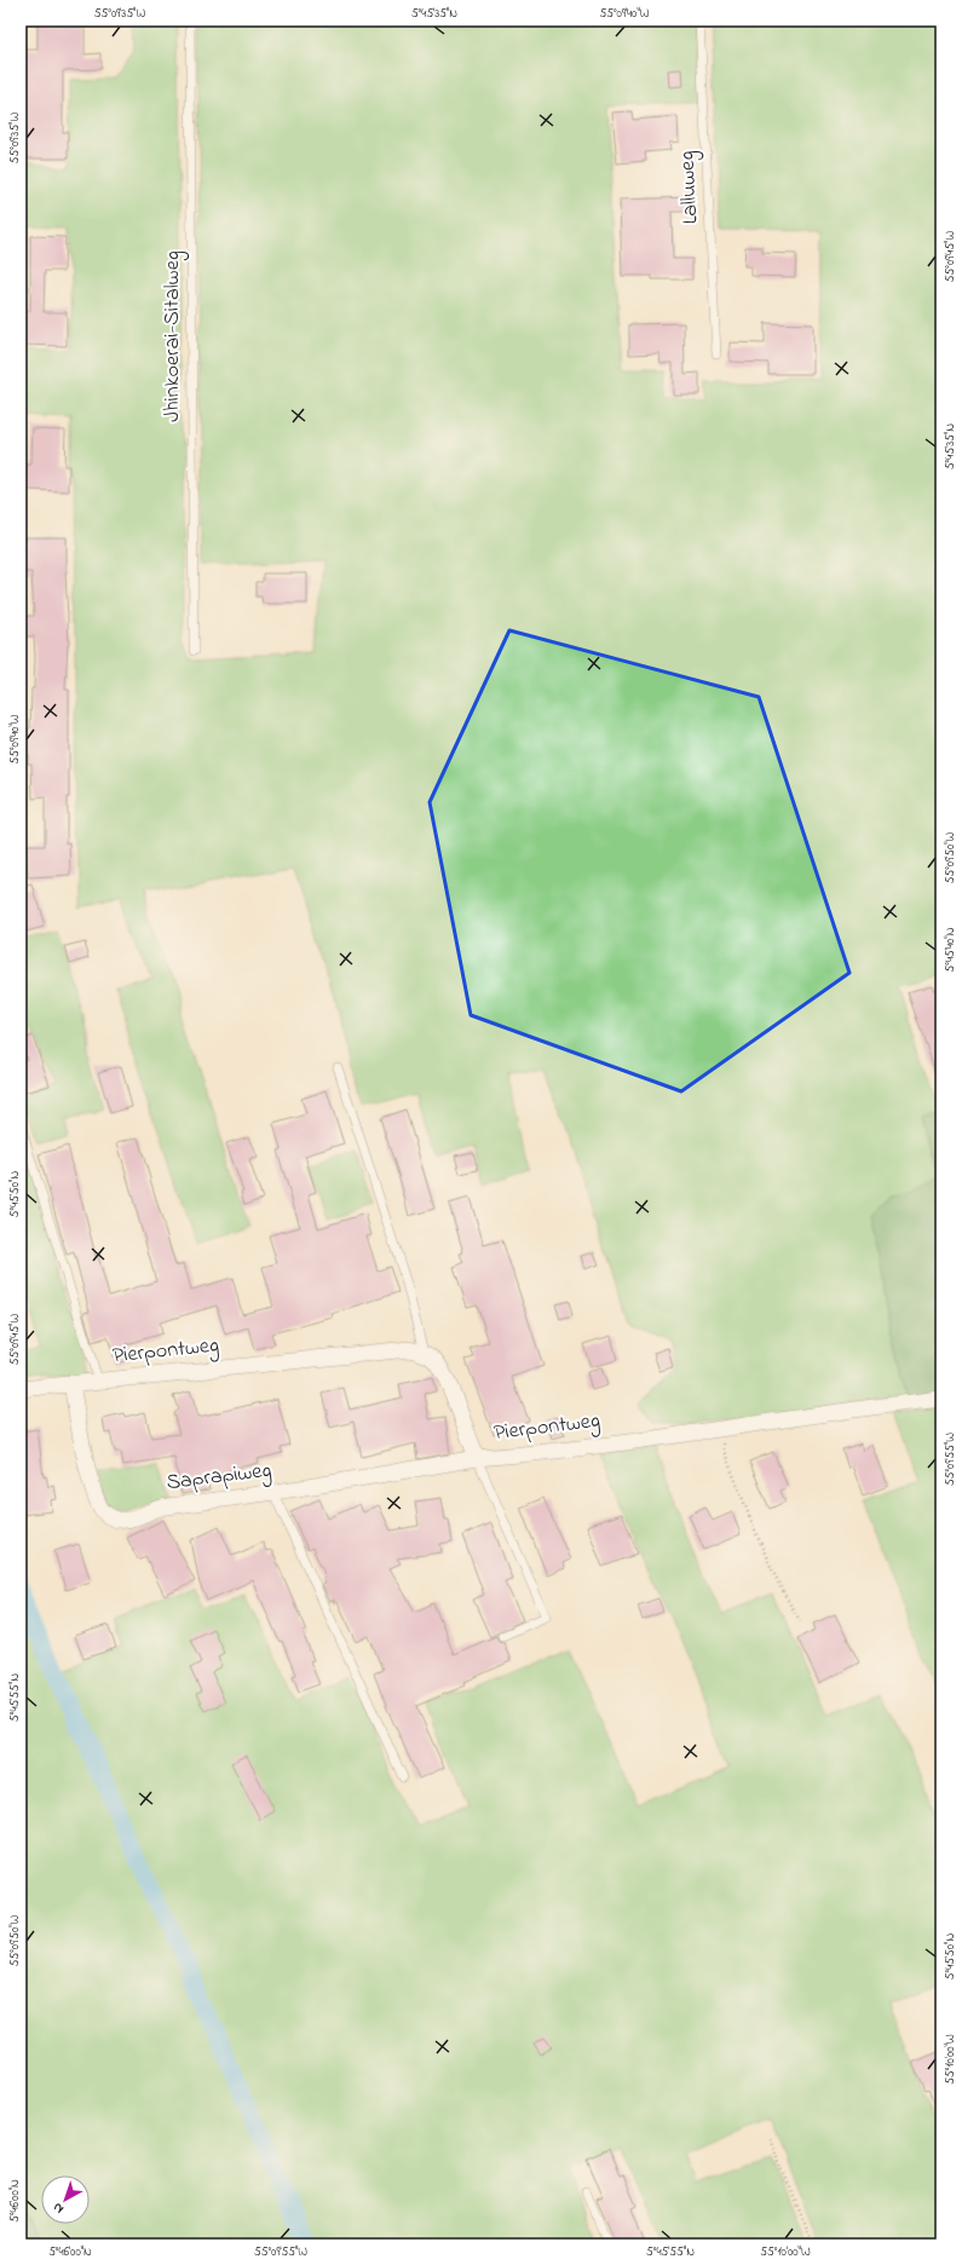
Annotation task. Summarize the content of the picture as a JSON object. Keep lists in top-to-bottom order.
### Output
{
  "streets": {
    "street": ["Pierpontweg", "Saprapiweg"],
    "lane": ["Lalluweg", "Jhinkoerai-Sitalweg"]
  },
  "crossings": [
    ["Pierpontweg", "Saprapiweg"]
  ],
  "north": "bottom left",
  "coordinates": [
    "55°09'35\"W",
    "5°45'35\"N",
    "55°09'40\"W",
    "55°09'45\"W",
    "55°09'50\"W",
    "5°45'40\"N",
    "5°45'50\"N",
    "55°09'55\"W",
    "5°45'55\"N",
    "55°10'00\"W",
    "5°46'00\"N"
  ]
}
